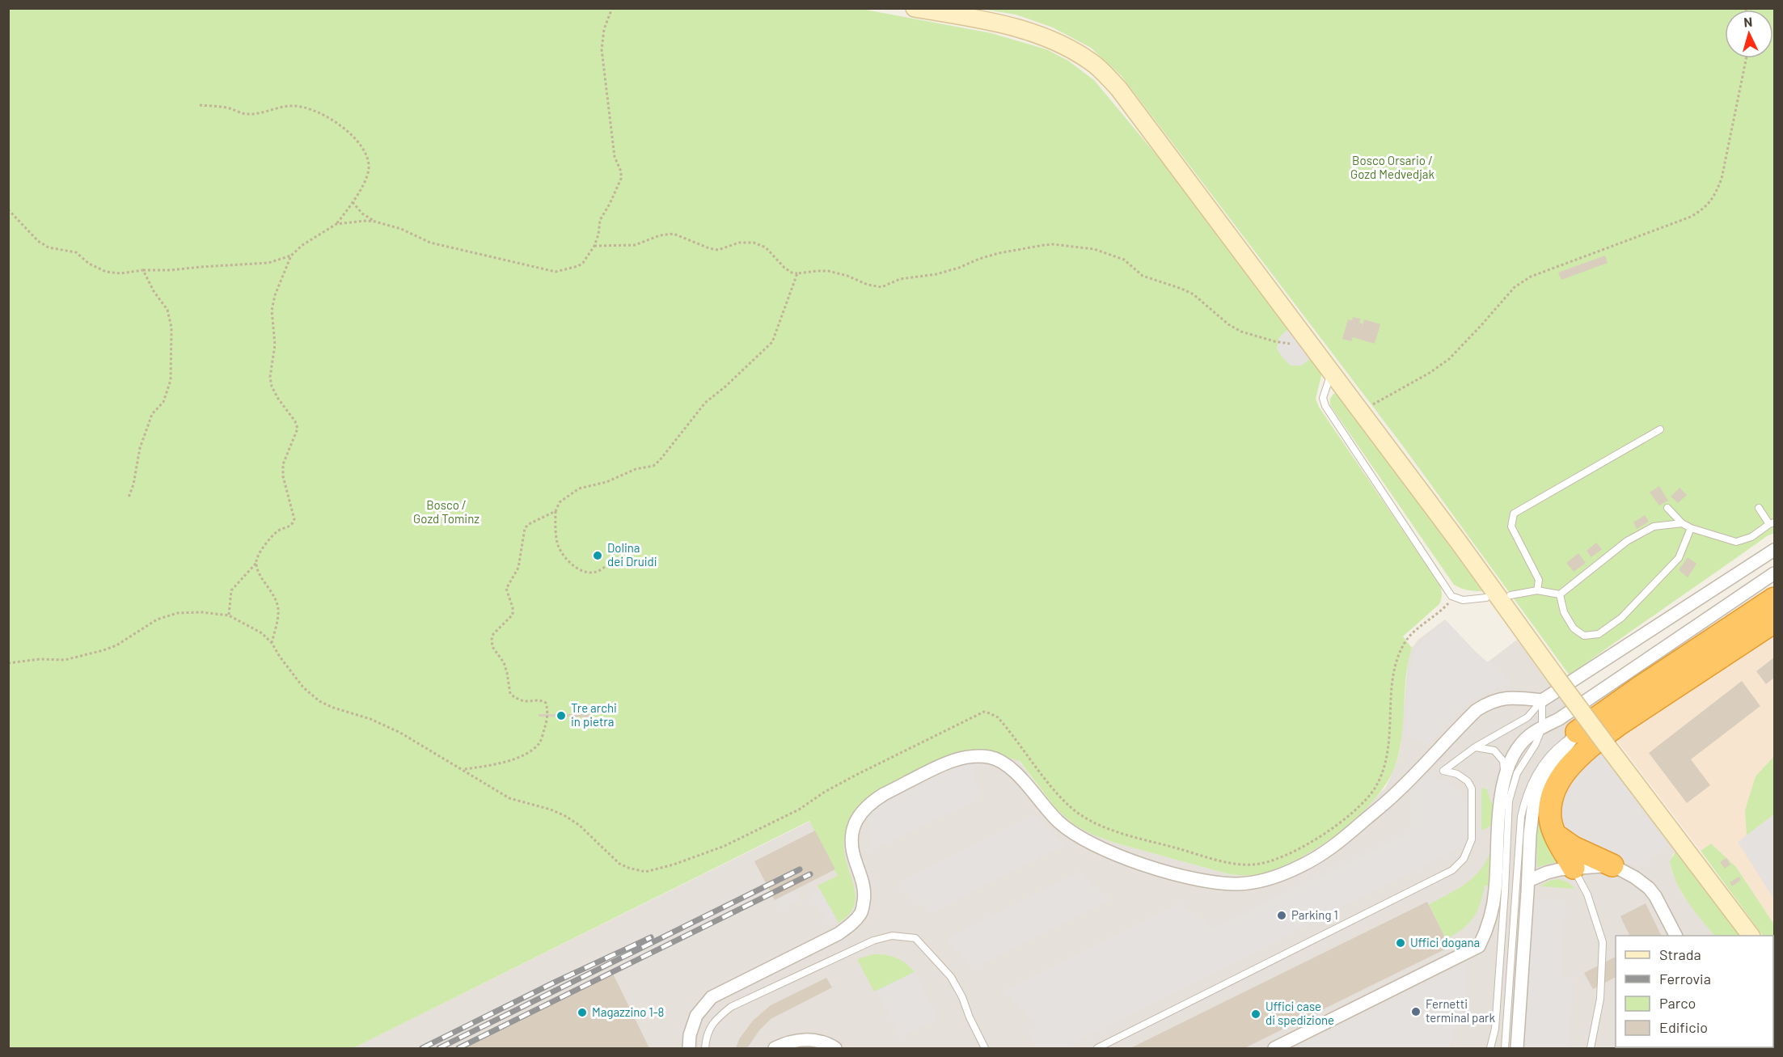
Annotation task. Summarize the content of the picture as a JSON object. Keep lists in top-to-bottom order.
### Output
{
  "parks": ["Bosco Orsario / Gozd Medvedjak", "Bosco / Gozd Tominz"],
  "places": [
    "Dolina dei Druidi",
    "Tre archi in pietra",
    "Parking 1",
    "Uffici dogana",
    "Fernetti terminal park",
    "Magazzino 1-8",
    "Uffici case di spedizione"
  ],
  "legend": [
    "Strada",
    "Ferrovia",
    "Parco",
    "Edificio"
  ],
  "north": "top"
}
